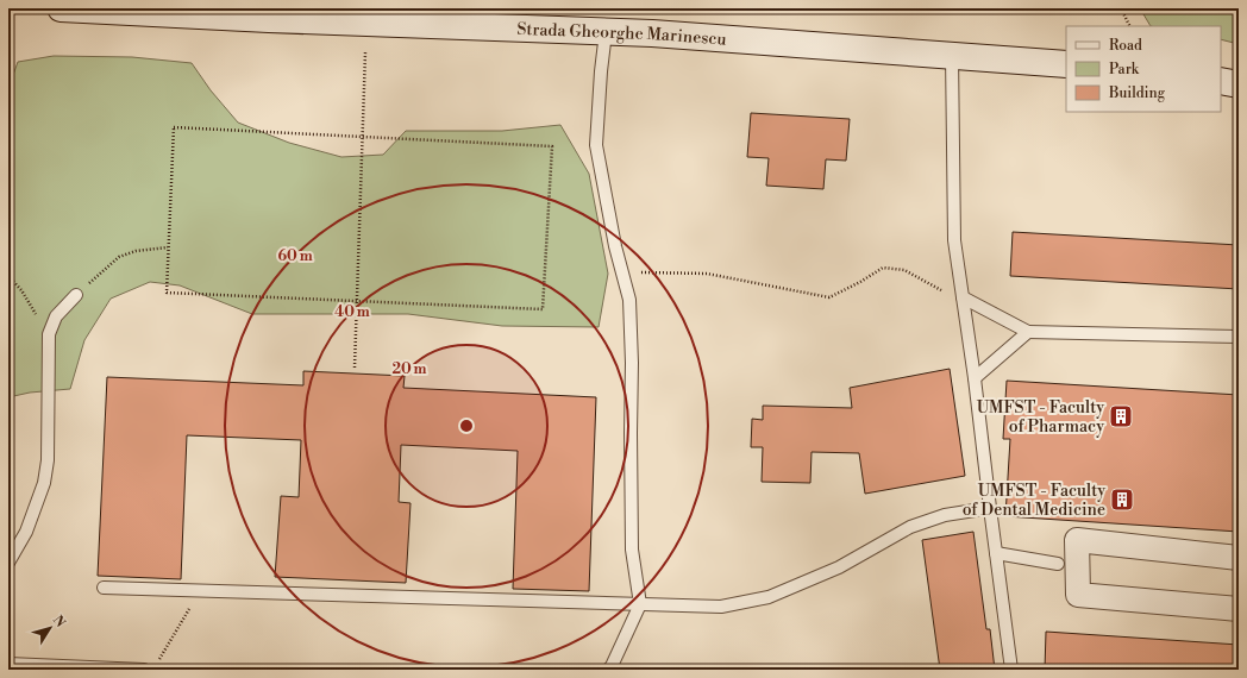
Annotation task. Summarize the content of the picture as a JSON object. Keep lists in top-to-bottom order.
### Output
{
  "streets": {
    "main road": ["Strada Gheorghe Marinescu"]
  },
  "places": {
    "building": ["UMFST - Faculty of Pharmacy", "UMFST - Faculty of Dental Medicine"]
  },
  "legend": ["Road", "Park", "Building"],
  "north": "top right",
  "rings": ["60 m", "40 m", "20 m"]
}
